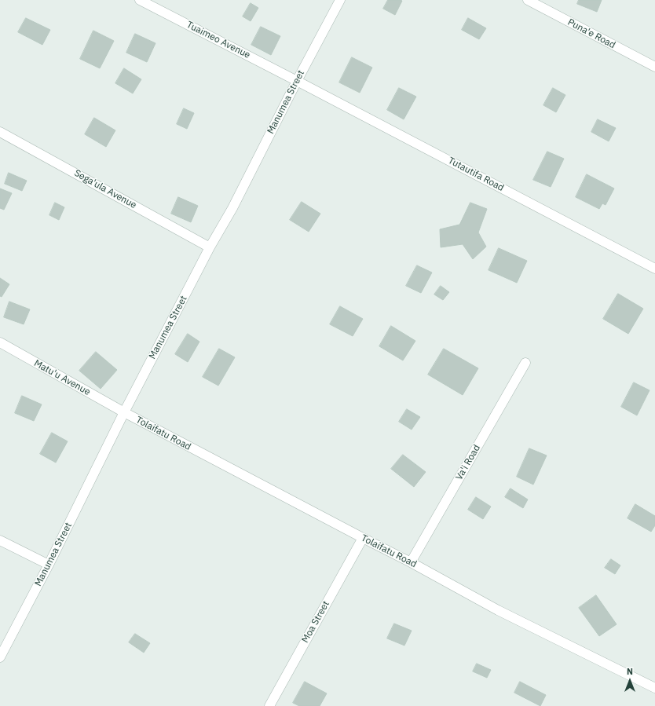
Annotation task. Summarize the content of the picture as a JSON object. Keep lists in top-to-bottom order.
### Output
{
  "streets": {
    "street": [
      "Puna'e Road",
      "Tuaimeo Avenue",
      "Manumea Street",
      "Tutautifa Road",
      "Sega'ula Avenue",
      "Matu'u Avenue",
      "Tolaifatu Road",
      "Va'i Road",
      "Moa Street"
    ]
  },
  "crossings": [
    ["Tuaimeo Avenue", "Manumea Street"],
    ["Tuaimeo Avenue", "Tutautifa Road"],
    ["Manumea Street", "Tutautifa Road"],
    ["Manumea Street", "Sega'ula Avenue"],
    ["Manumea Street", "Matu'u Avenue"],
    ["Manumea Street", "Tolaifatu Road"],
    ["Matu'u Avenue", "Tolaifatu Road"],
    ["Tolaifatu Road", "Va'i Road"],
    ["Tolaifatu Road", "Moa Street"]
  ],
  "north": "top"
}
